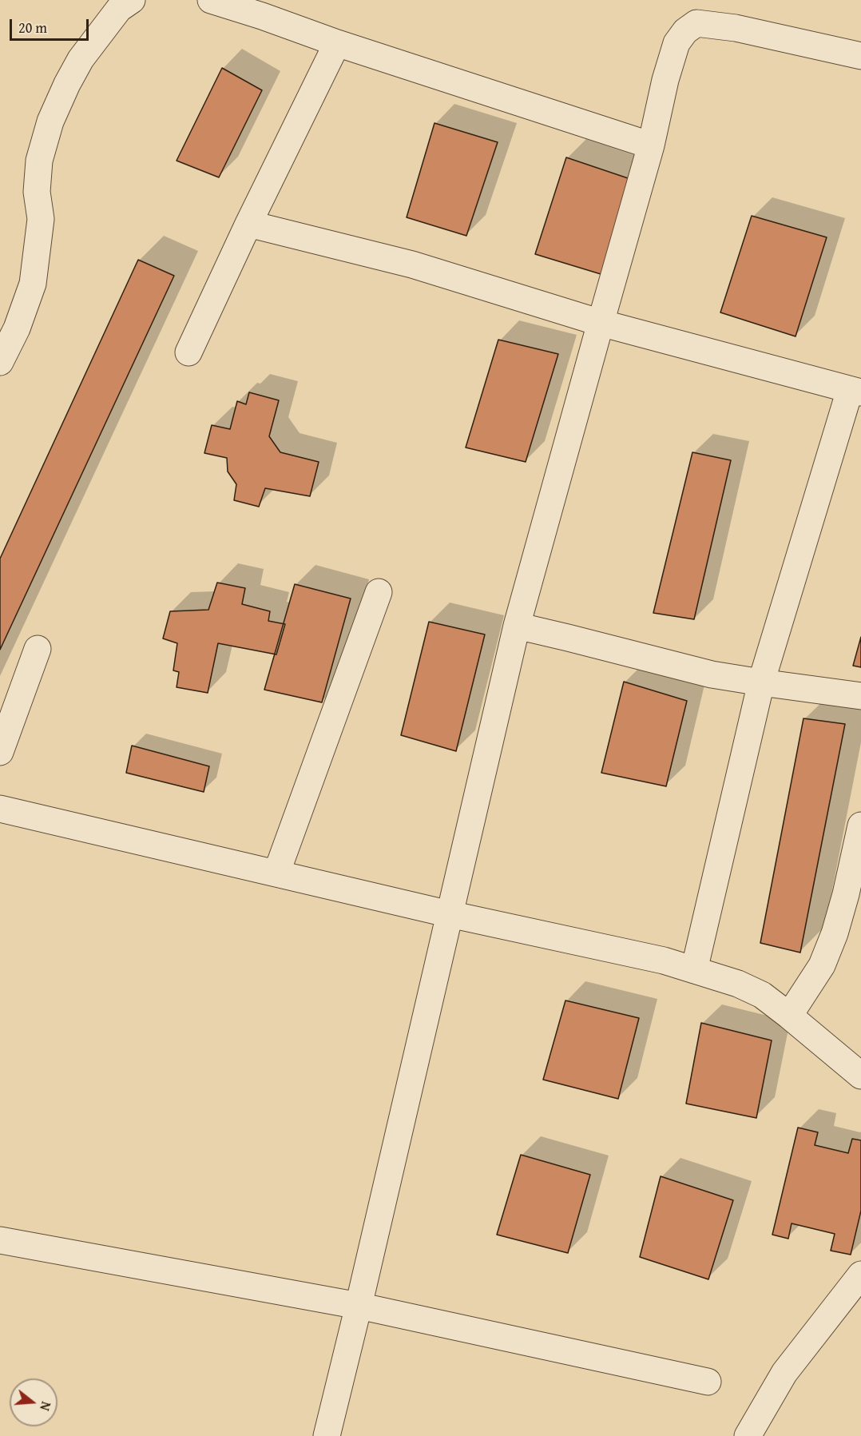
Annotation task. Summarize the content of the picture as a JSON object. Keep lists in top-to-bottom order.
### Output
{
  "scale_bar": "20 m",
  "north": "right"
}
